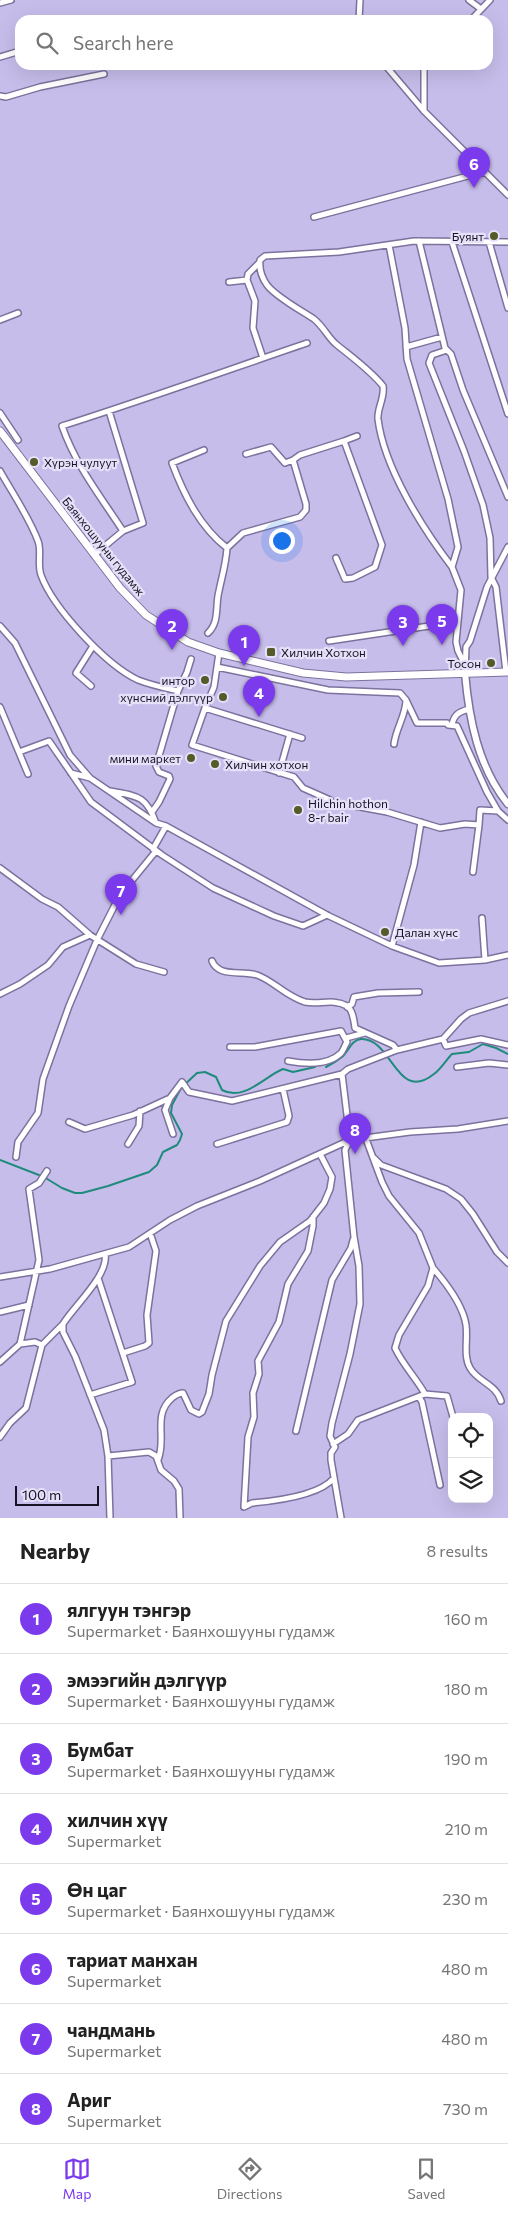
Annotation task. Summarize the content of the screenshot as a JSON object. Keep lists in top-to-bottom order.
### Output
{
  "streets": {
    "main road": ["Баянхошууны гудамж"]
  },
  "places": {
    "other": [
      "Буянт",
      "Хүрэн чулуут",
      "Тосон",
      "интор",
      "хүнсний дэлгүүр",
      "мини маркет",
      "Хилчин хотхон",
      "Hilchin hothon 8-r bair",
      "Далан хүнс"
    ],
    "transit": ["Хилчин Хотхон"]
  },
  "scale_bar": "100 m",
  "page": {
    "search": "Search here",
    "pins": [
      "6",
      "5",
      "3",
      "2",
      "1",
      "4",
      "7",
      "8"
    ],
    "scale": "100 m",
    "heading": ["Nearby", "8 results"],
    "list": [
      {
        "mark": "1",
        "name": "ялгуун тэнгэр",
        "note": "Supermarket · Баянхошууны гудамж",
        "value": "160 m"
      },
      {
        "mark": "2",
        "name": "эмээгийн дэлгүүр",
        "note": "Supermarket · Баянхошууны гудамж",
        "value": "180 m"
      },
      {
        "mark": "3",
        "name": "Бумбат",
        "note": "Supermarket · Баянхошууны гудамж",
        "value": "190 m"
      },
      {
        "mark": "4",
        "name": "хилчин хүү",
        "note": "Supermarket",
        "value": "210 m"
      },
      {
        "mark": "5",
        "name": "Өн цаг",
        "note": "Supermarket · Баянхошууны гудамж",
        "value": "230 m"
      },
      {
        "mark": "6",
        "name": "тариат манхан",
        "note": "Supermarket",
        "value": "480 m"
      },
      {
        "mark": "7",
        "name": "чандмань",
        "note": "Supermarket",
        "value": "480 m"
      },
      {
        "mark": "8",
        "name": "Ариг",
        "note": "Supermarket",
        "value": "730 m"
      }
    ],
    "nav": ["Map", "Directions", "Saved"]
  }
}
